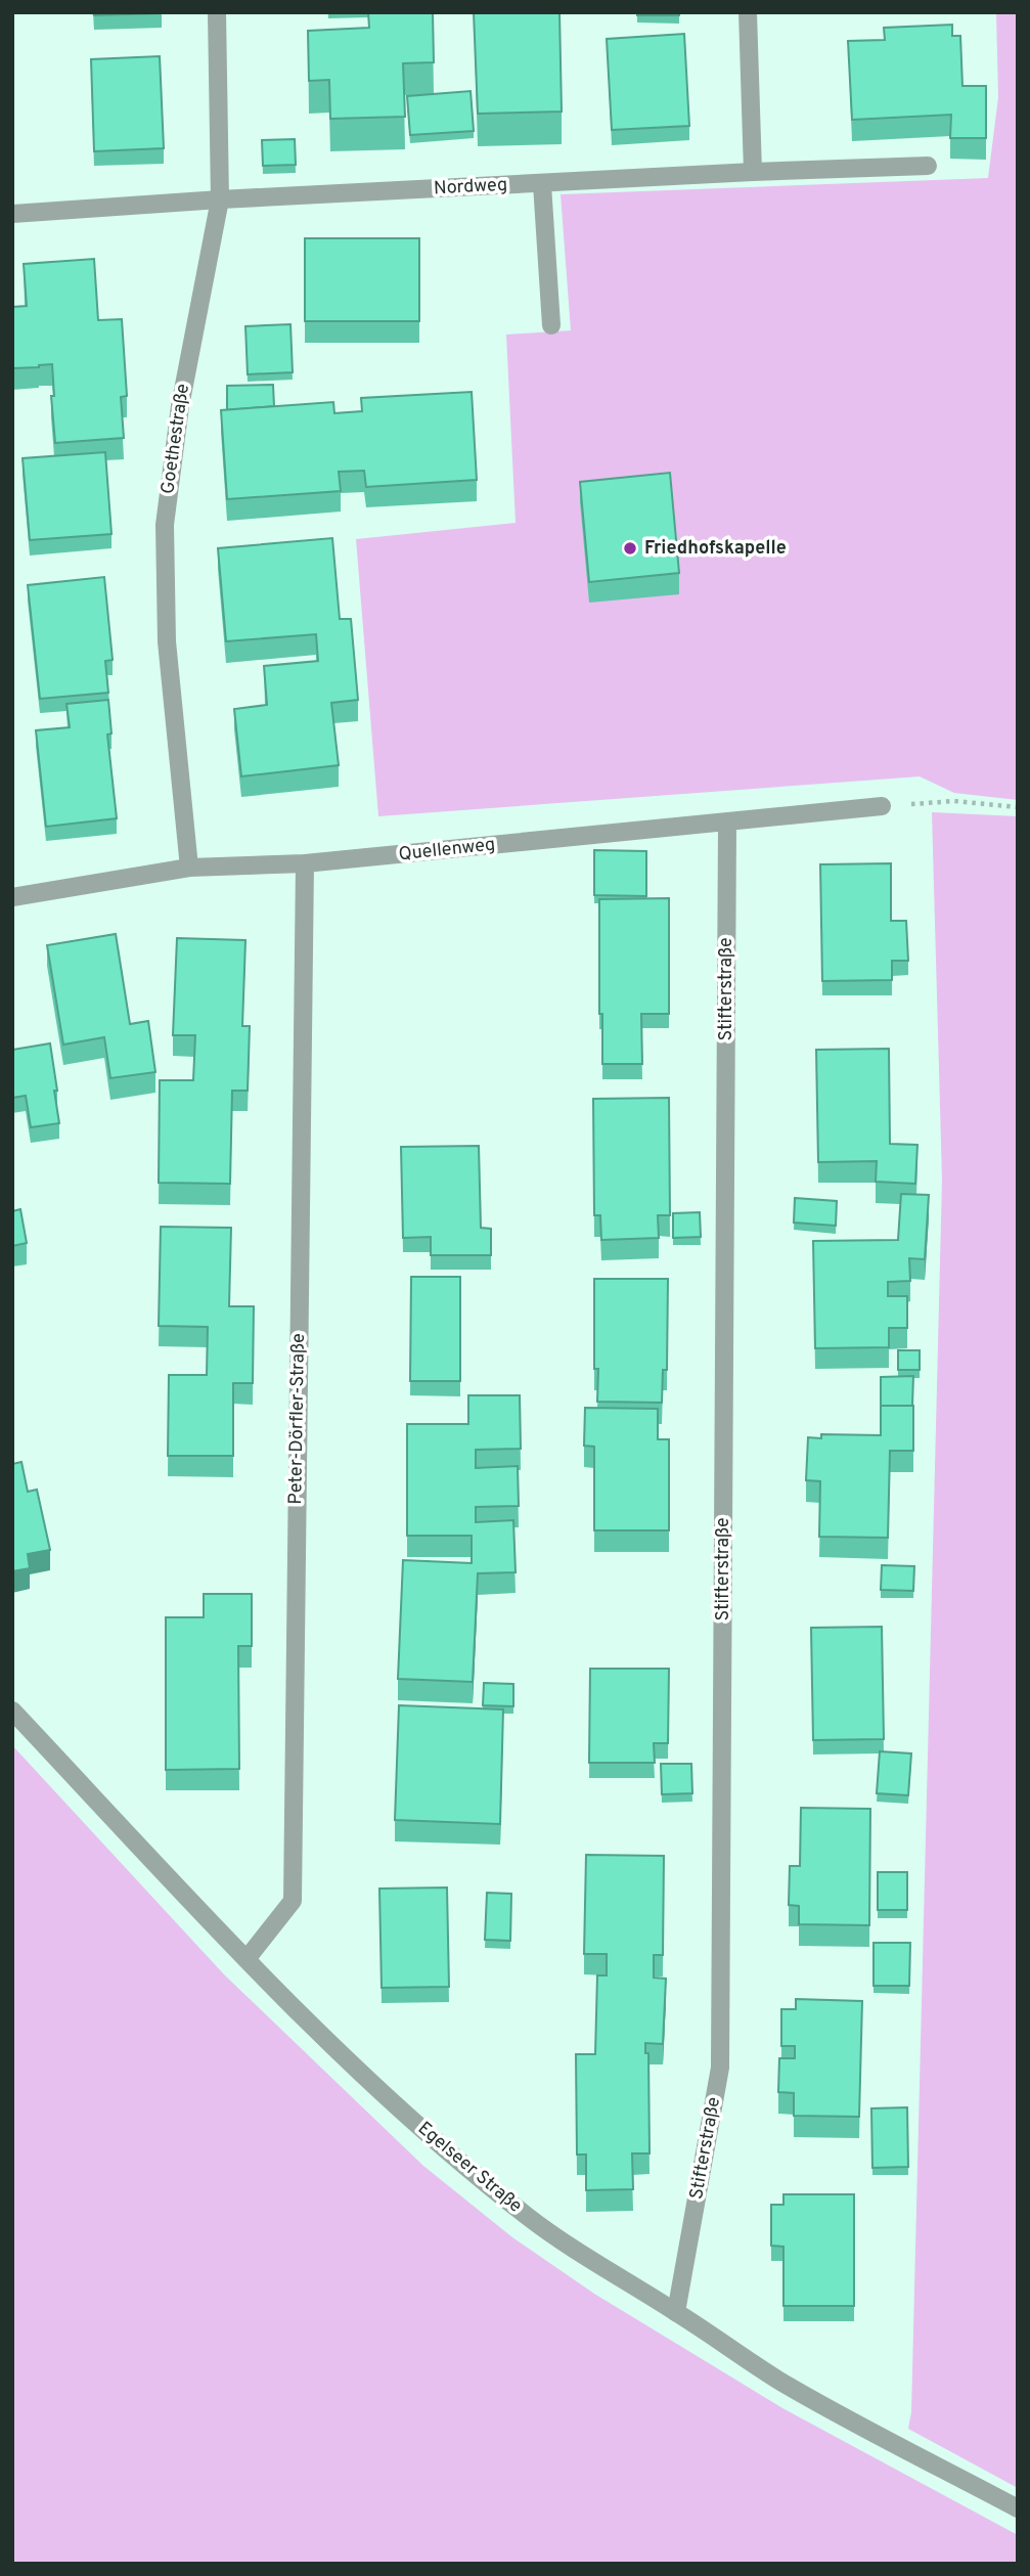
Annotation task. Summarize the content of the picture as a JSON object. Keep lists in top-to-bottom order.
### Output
{
  "streets": {
    "street": [
      "Nordweg",
      "Goethestraße",
      "Quellenweg",
      "Stifterstraße",
      "Peter-Dörfler-Straße",
      "Egelseer Straße"
    ]
  },
  "crossings": [
    ["Nordweg", "Goethestraße"],
    ["Goethestraße", "Quellenweg"],
    ["Quellenweg", "Stifterstraße"],
    ["Quellenweg", "Peter-Dörfler-Straße"],
    ["Stifterstraße", "Egelseer Straße"],
    ["Peter-Dörfler-Straße", "Egelseer Straße"]
  ],
  "places": ["Friedhofskapelle"]
}
